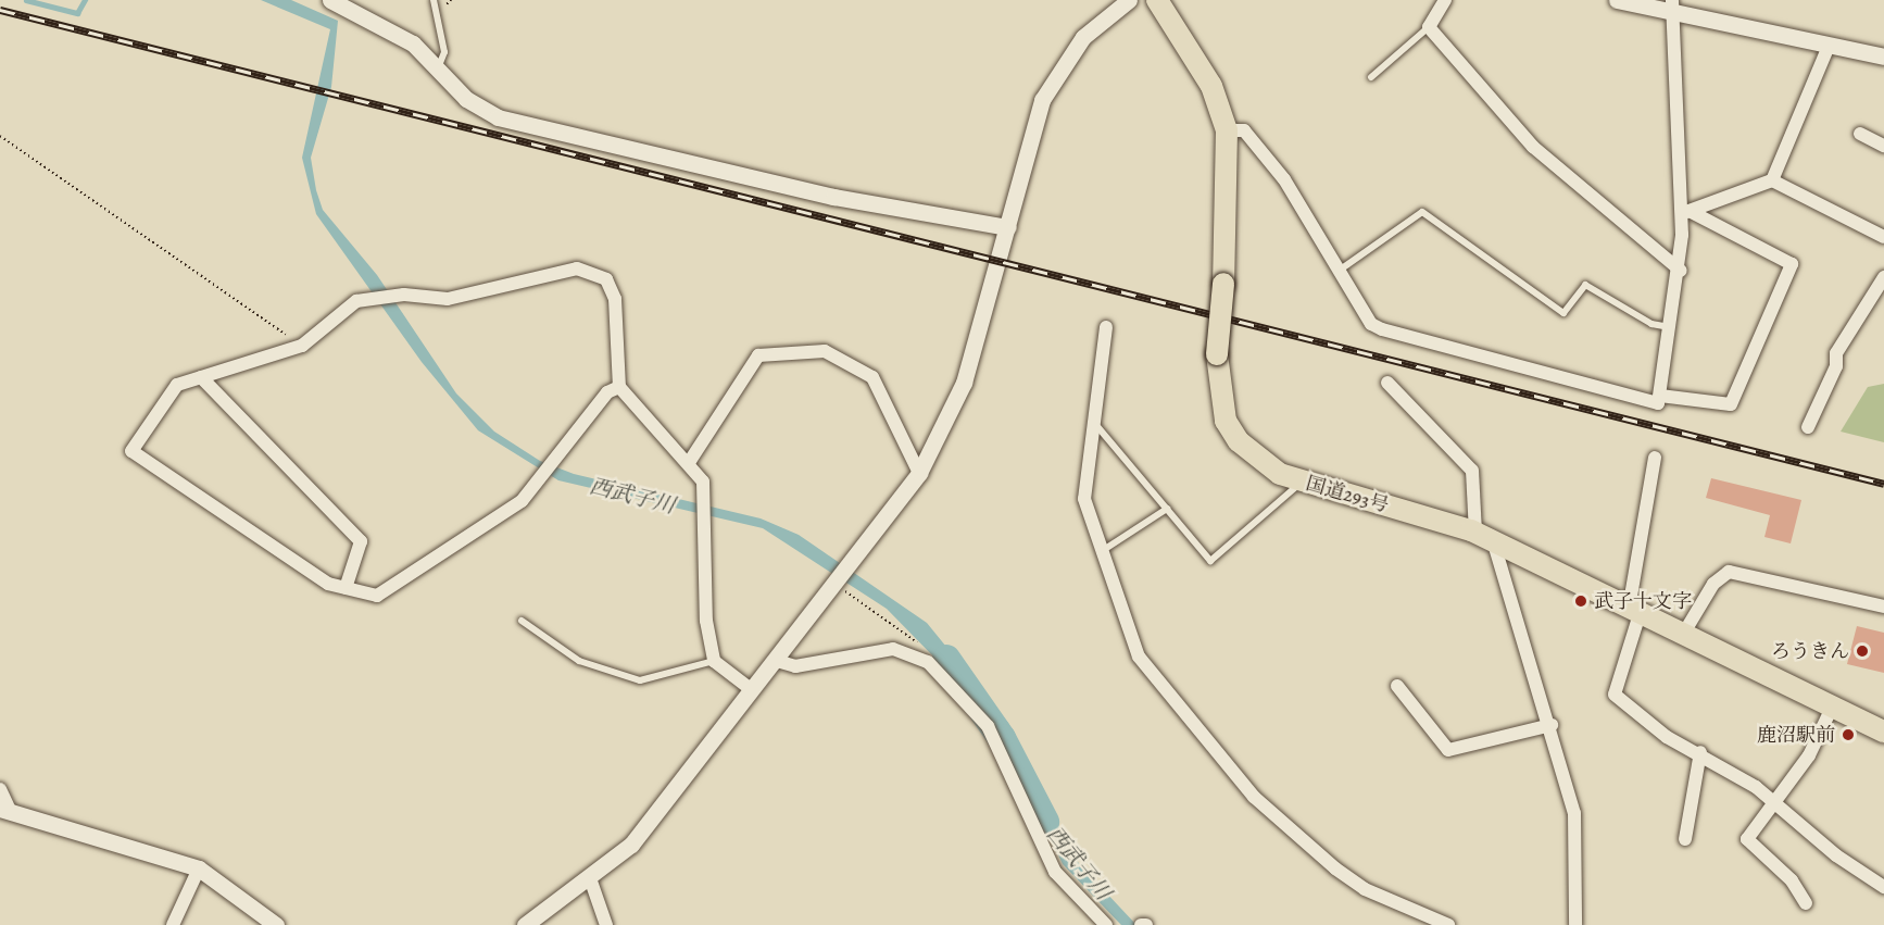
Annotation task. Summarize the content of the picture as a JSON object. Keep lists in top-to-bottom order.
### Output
{
  "streets": {
    "highway": ["国道293号"]
  },
  "water": ["西武子川"],
  "places": ["武子十文字", "ろうきん", "鹿沼駅前"]
}
